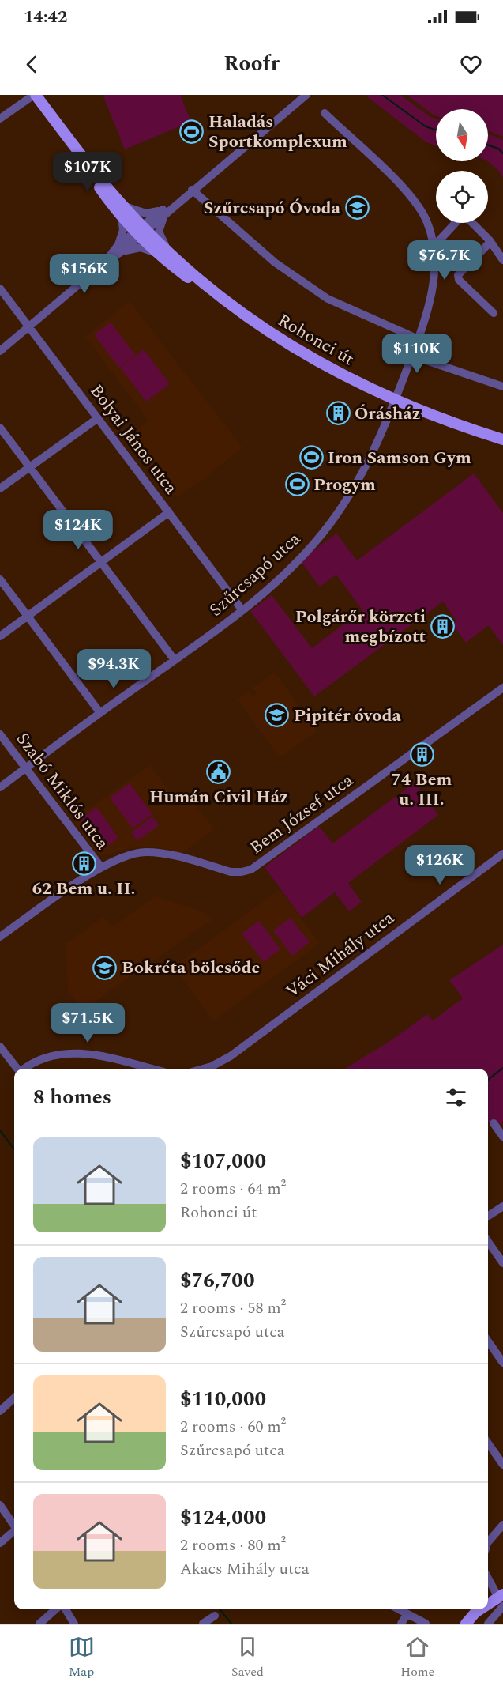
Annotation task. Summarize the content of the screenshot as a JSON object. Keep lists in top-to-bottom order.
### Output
{
  "streets": {
    "main road": ["Rohonci út"],
    "street": [
      "Bolyai János utca",
      "Szűrcsapó utca",
      "Szabó Miklós utca",
      "Bem József utca",
      "Váci Mihály utca"
    ]
  },
  "crossings": [
    ["Rohonci út", "Szűrcsapó utca"],
    ["Bolyai János utca", "Szűrcsapó utca"],
    ["Szűrcsapó utca", "Szabó Miklós utca"],
    ["Szabó Miklós utca", "Bem József utca"]
  ],
  "places": {
    "sports": ["Haladás Sportkomplexum", "Iron Samson Gym", "Progym"],
    "school or university": ["Szűrcsapó Óvoda", "Pipitér óvoda", "Bokréta bölcsőde"],
    "building": [
      "Órásház",
      "Polgárőr körzeti megbízott",
      "74 Bem u. III.",
      "62 Bem u. II."
    ],
    "public building": ["Humán Civil Ház"]
  },
  "north": "bottom",
  "page": {
    "status": "14:42",
    "header": "Roofr",
    "price": [
      "$107K",
      "$76.7K",
      "$156K",
      "$110K",
      "$124K",
      "$94.3K",
      "$126K",
      "$71.5K"
    ],
    "heading": "8 homes",
    "list": [
      {
        "name": "$107,000",
        "note": "2 rooms · 64 m² · Rohonci út"
      },
      {
        "name": "$76,700",
        "note": "2 rooms · 58 m² · Szűrcsapó utca"
      },
      {
        "name": "$110,000",
        "note": "2 rooms · 60 m² · Szűrcsapó utca"
      },
      {
        "name": "$124,000",
        "note": "2 rooms · 80 m² · Akacs Mihály utca"
      }
    ],
    "tabs": ["Map", "Saved", "Home"]
  }
}
